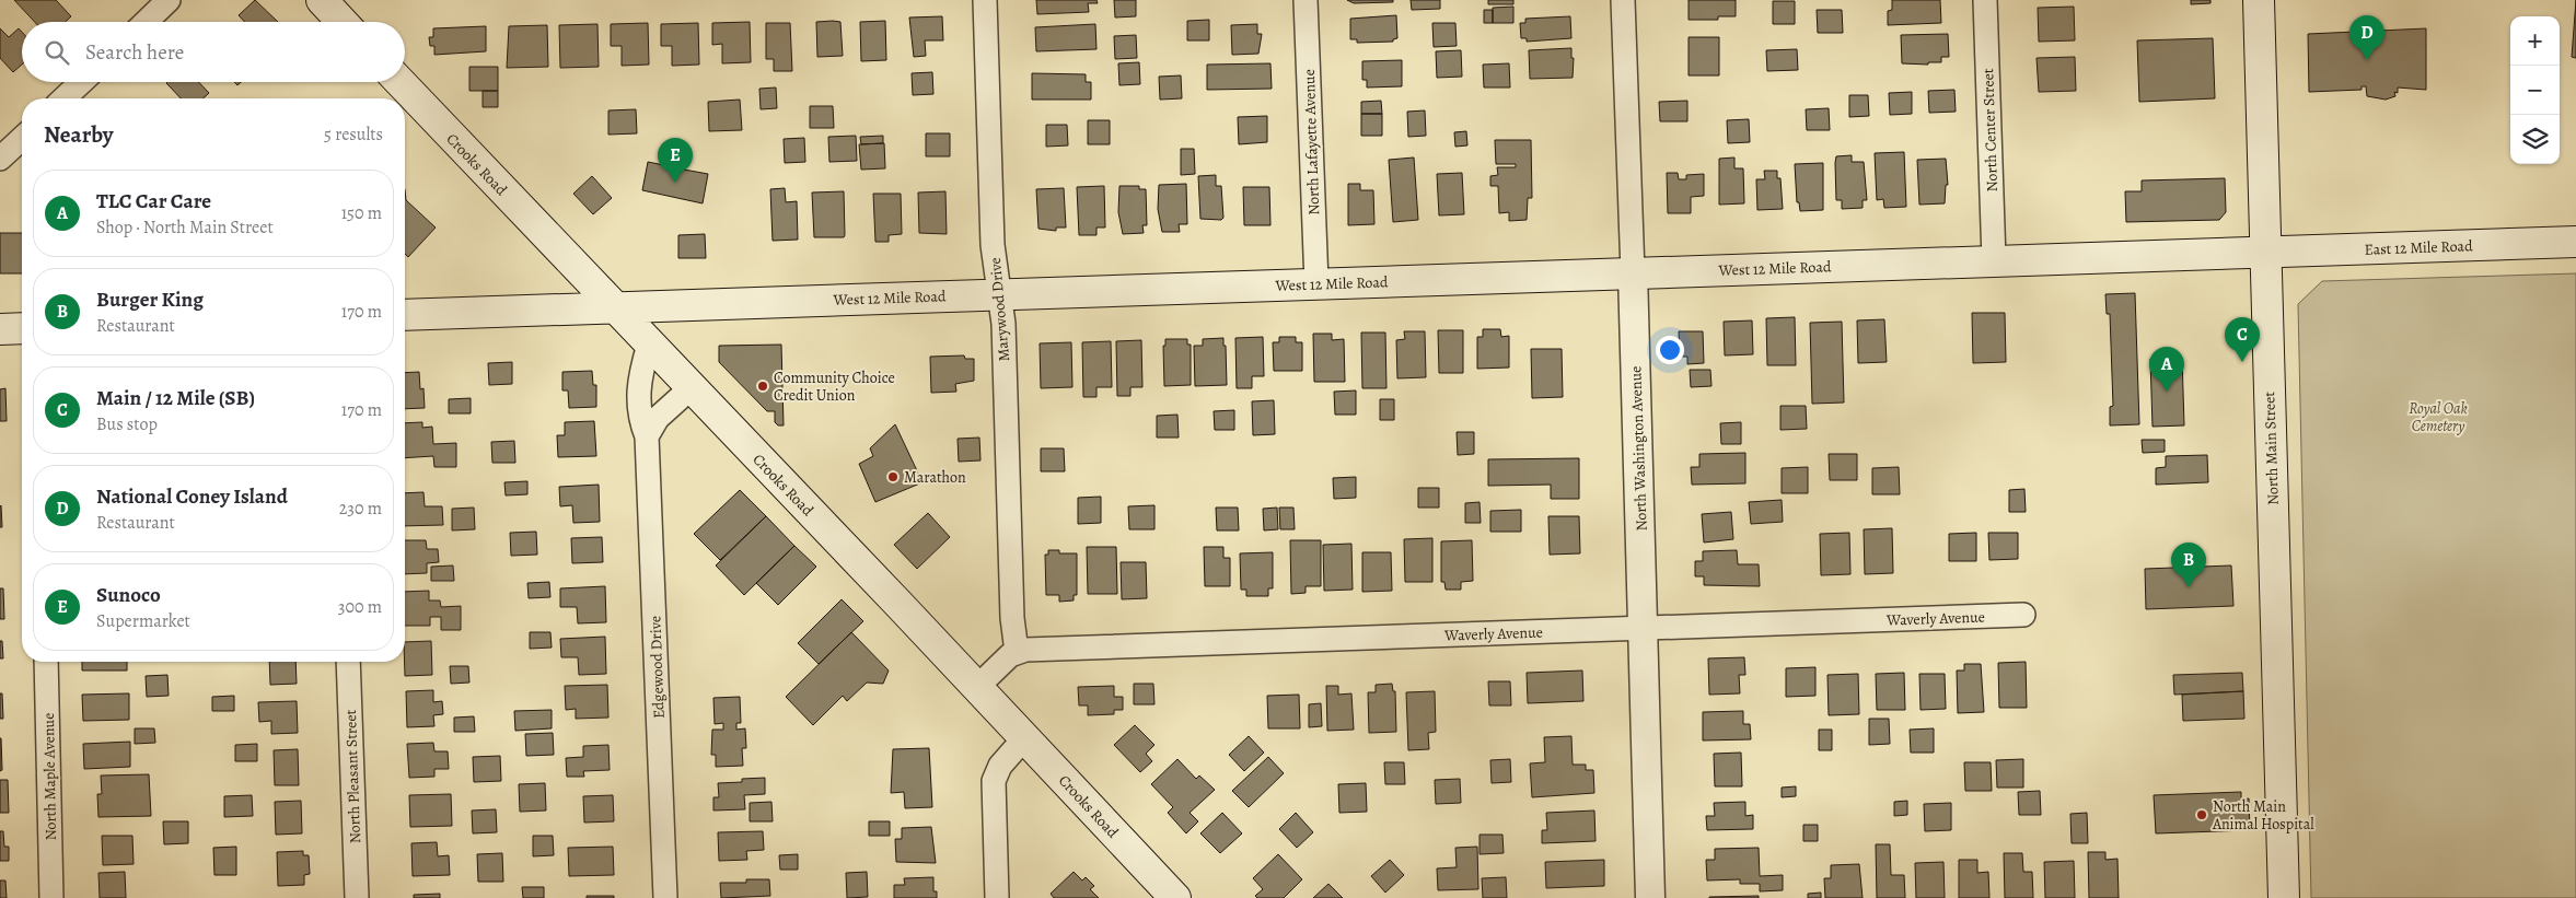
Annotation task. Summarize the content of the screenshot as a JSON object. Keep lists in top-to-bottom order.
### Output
{
  "streets": {
    "main road": [
      "Crooks Road",
      "East 12 Mile Road",
      "West 12 Mile Road",
      "North Main Street"
    ],
    "street": [
      "North Center Street",
      "North Lafayette Avenue",
      "Marywood Drive",
      "North Washington Avenue",
      "Waverly Avenue",
      "Edgewood Drive",
      "North Maple Avenue",
      "North Pleasant Street"
    ]
  },
  "crossings": [
    ["North Center Street", "West 12 Mile Road"],
    ["North Lafayette Avenue", "West 12 Mile Road"],
    ["Crooks Road", "West 12 Mile Road"],
    ["Crooks Road", "Edgewood Drive"],
    ["East 12 Mile Road", "West 12 Mile Road"],
    ["East 12 Mile Road", "North Main Street"],
    ["West 12 Mile Road", "Marywood Drive"],
    ["West 12 Mile Road", "North Washington Avenue"],
    ["West 12 Mile Road", "North Main Street"],
    ["Marywood Drive", "Waverly Avenue"],
    ["North Washington Avenue", "Waverly Avenue"]
  ],
  "parks": ["Royal Oak Cemetery"],
  "places": ["Community Choice Credit Union", "Marathon", "North Main Animal Hospital"],
  "page": {
    "pins": [
      "D",
      "E",
      "C",
      "A",
      "B"
    ],
    "map_buttons": ["+", "−"],
    "search": "Search here",
    "heading": ["Nearby", "5 results"],
    "list": [
      {
        "mark": "A",
        "name": "TLC Car Care",
        "note": "Shop · North Main Street",
        "value": "150 m"
      },
      {
        "mark": "B",
        "name": "Burger King",
        "note": "Restaurant",
        "value": "170 m"
      },
      {
        "mark": "C",
        "name": "Main / 12 Mile (SB)",
        "note": "Bus stop",
        "value": "170 m"
      },
      {
        "mark": "D",
        "name": "National Coney Island",
        "note": "Restaurant",
        "value": "230 m"
      },
      {
        "mark": "E",
        "name": "Sunoco",
        "note": "Supermarket",
        "value": "300 m"
      }
    ]
  }
}
